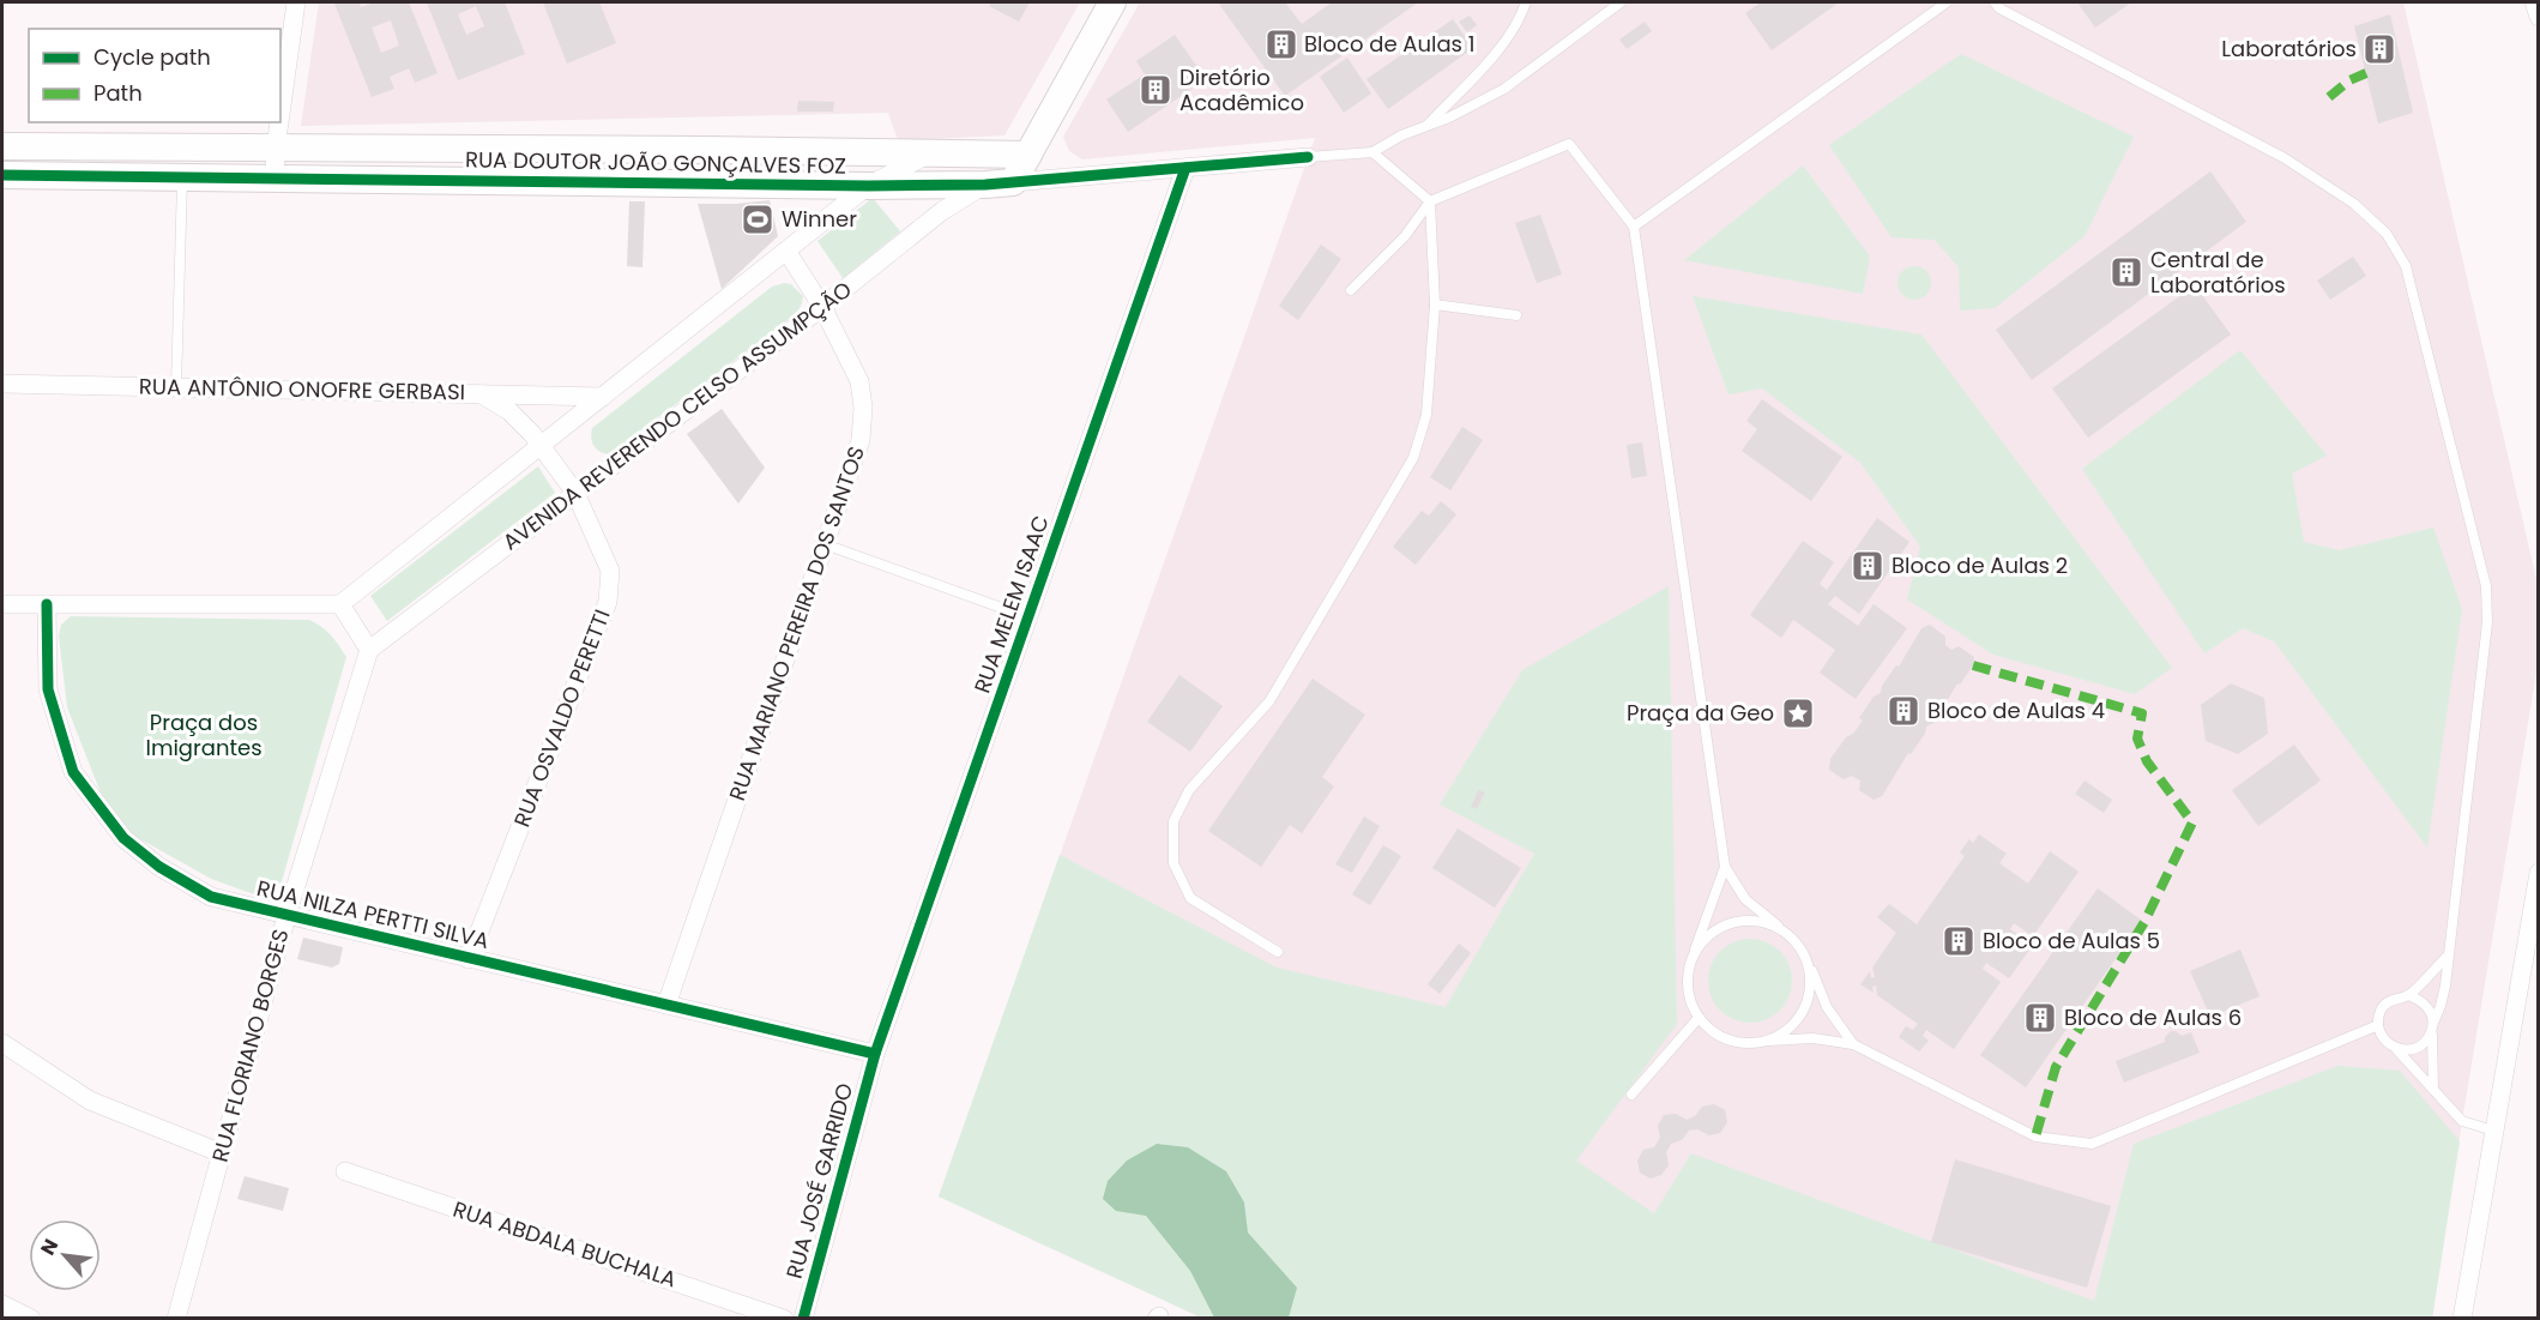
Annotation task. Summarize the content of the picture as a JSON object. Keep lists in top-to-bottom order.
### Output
{
  "streets": {
    "street": [
      "RUA DOUTOR JOÃO GONÇALVES FOZ",
      "RUA ANTÔNIO ONOFRE GERBASI",
      "AVENIDA REVERENDO CELSO ASSUMPÇÃO",
      "RUA MELEM ISAAC",
      "RUA MARIANO PEREIRA DOS SANTOS",
      "RUA OSVALDO PERETTI",
      "RUA NILZA PERTTI SILVA",
      "RUA FLORIANO BORGES",
      "RUA JOSÉ GARRIDO",
      "RUA ABDALA BUCHALA"
    ]
  },
  "crossings": [
    ["RUA DOUTOR JOÃO GONÇALVES FOZ", "AVENIDA REVERENDO CELSO ASSUMPÇÃO"],
    ["RUA DOUTOR JOÃO GONÇALVES FOZ", "RUA MELEM ISAAC"],
    ["RUA ANTÔNIO ONOFRE GERBASI", "RUA OSVALDO PERETTI"],
    ["AVENIDA REVERENDO CELSO ASSUMPÇÃO", "RUA MARIANO PEREIRA DOS SANTOS"],
    ["AVENIDA REVERENDO CELSO ASSUMPÇÃO", "RUA OSVALDO PERETTI"],
    ["AVENIDA REVERENDO CELSO ASSUMPÇÃO", "RUA FLORIANO BORGES"],
    ["RUA MELEM ISAAC", "RUA NILZA PERTTI SILVA"],
    ["RUA MELEM ISAAC", "RUA JOSÉ GARRIDO"],
    ["RUA MARIANO PEREIRA DOS SANTOS", "RUA NILZA PERTTI SILVA"],
    ["RUA OSVALDO PERETTI", "RUA NILZA PERTTI SILVA"],
    ["RUA NILZA PERTTI SILVA", "RUA FLORIANO BORGES"],
    ["RUA NILZA PERTTI SILVA", "RUA JOSÉ GARRIDO"]
  ],
  "parks": ["Praça dos Imigrantes"],
  "places": {
    "building": [
      "Bloco de Aulas 1",
      "Laboratórios",
      "Diretório Acadêmico",
      "Central de Laboratórios",
      "Bloco de Aulas 2",
      "Bloco de Aulas 4",
      "Bloco de Aulas 5",
      "Bloco de Aulas 6"
    ],
    "sports": ["Winner"],
    "place": ["Praça da Geo"]
  },
  "legend": ["Cycle path", "Path"],
  "north": "top left"
}
